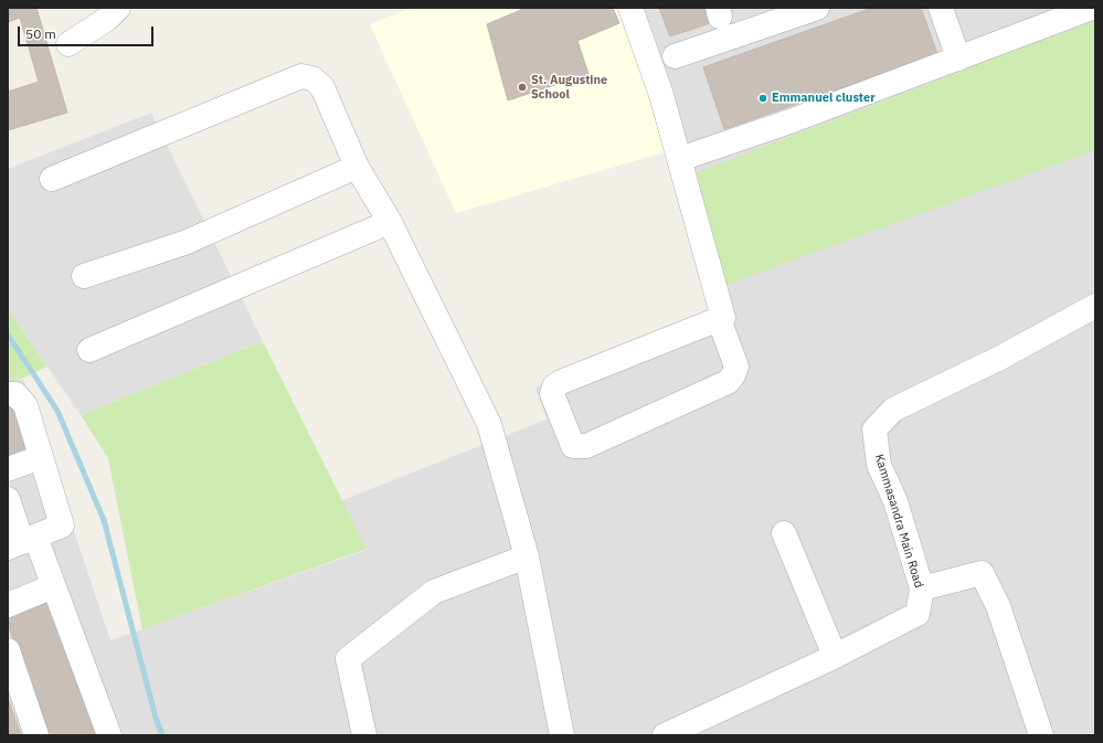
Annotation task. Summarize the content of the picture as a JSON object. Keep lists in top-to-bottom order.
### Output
{
  "streets": {
    "street": ["Kammasandra Main Road"]
  },
  "places": ["St. Augustine School", "Emmanuel cluster"],
  "scale_bar": "50 m"
}
